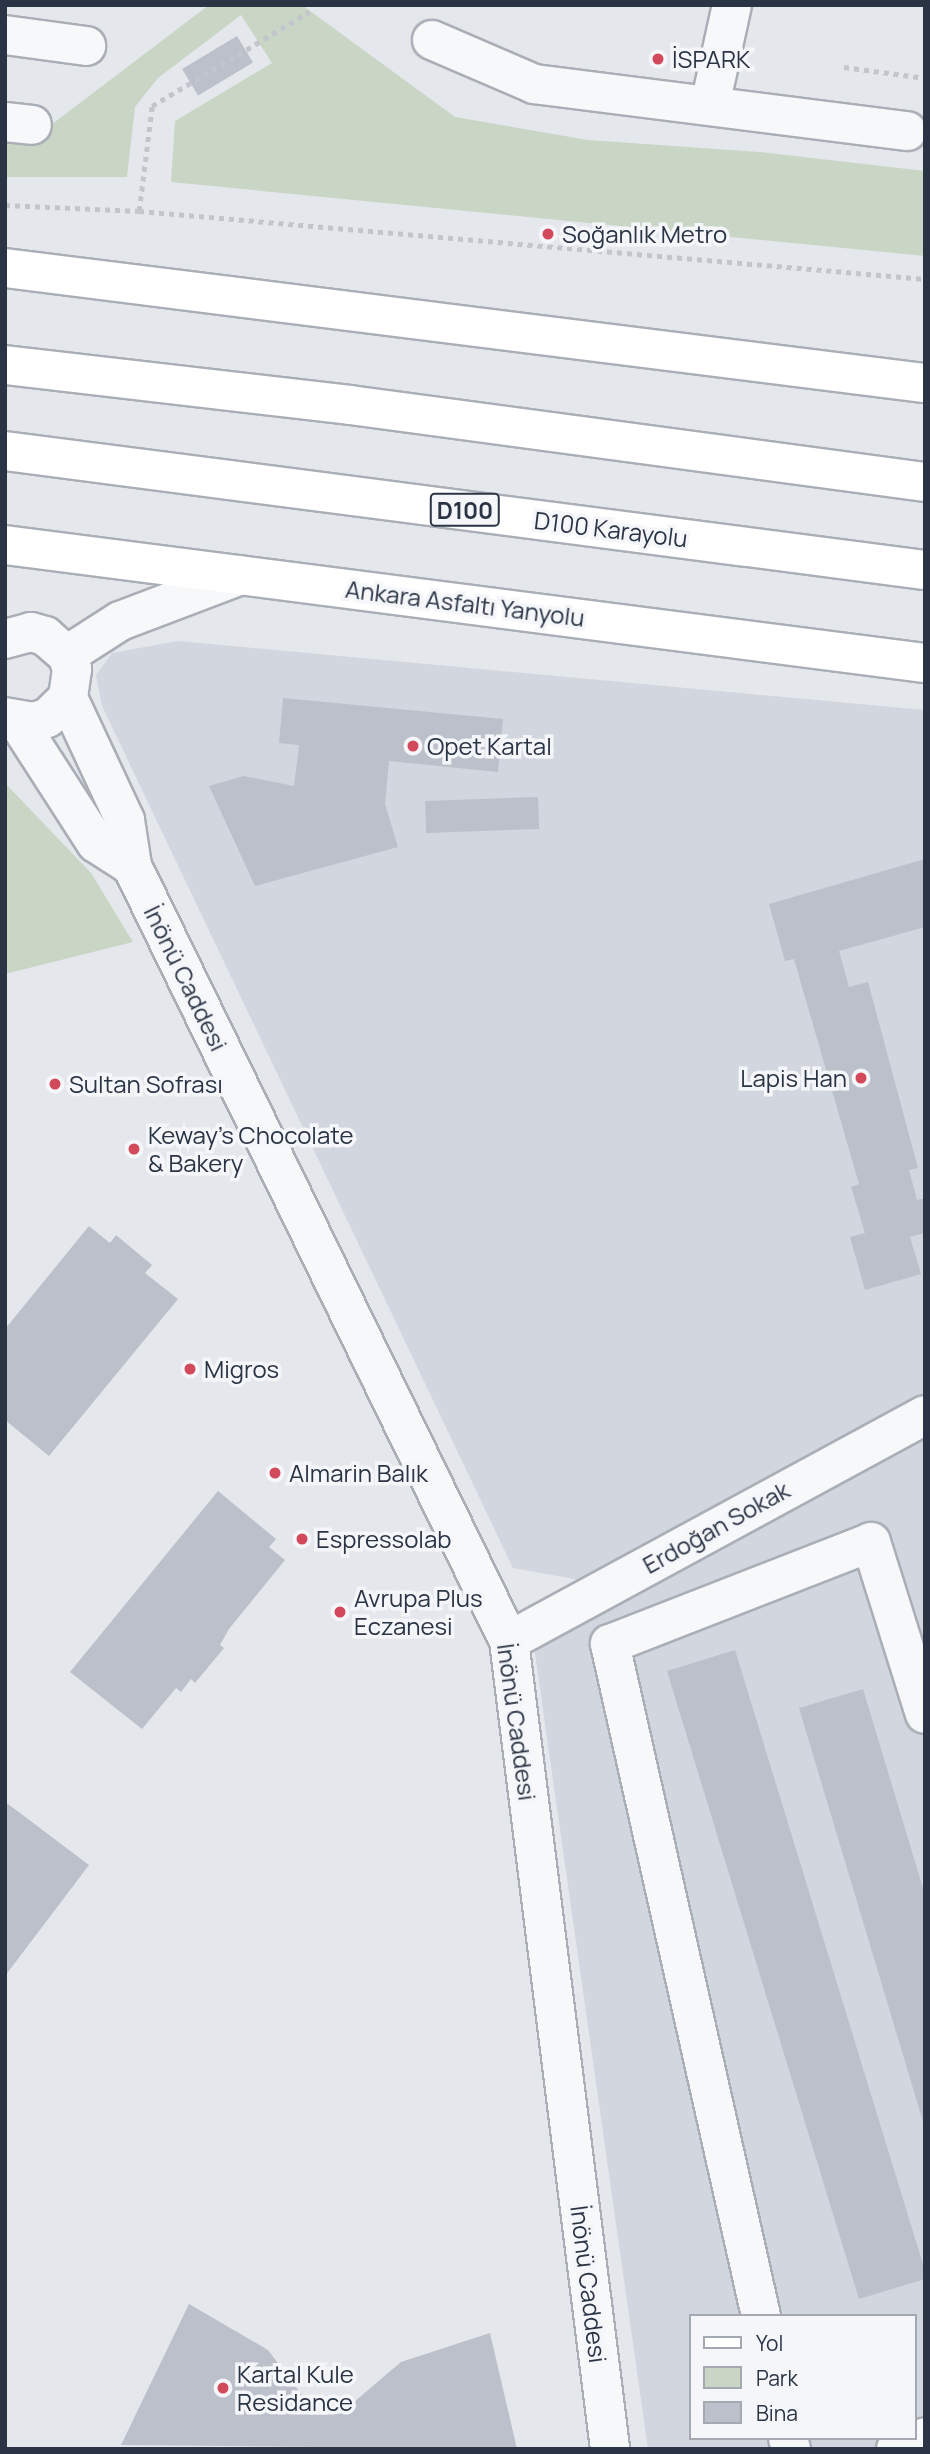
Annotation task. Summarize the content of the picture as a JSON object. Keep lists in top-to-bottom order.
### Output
{
  "streets": {
    "main road": ["D100", "D100 Karayolu", "Ankara Asfaltı Yanyolu"],
    "street": ["İnönü Caddesi", "Erdoğan Sokak"]
  },
  "crossings": [
    ["İnönü Caddesi", "Erdoğan Sokak"]
  ],
  "places": [
    "İSPARK",
    "Soğanlık Metro",
    "Opet Kartal",
    "Lapis Han",
    "Sultan Sofrası",
    "Keway's Chocolate & Bakery",
    "Migros",
    "Almarin Balık",
    "Espressolab",
    "Avrupa Plus Eczanesi",
    "Kartal Kule Residance"
  ],
  "legend": ["Yol", "Park", "Bina"]
}
